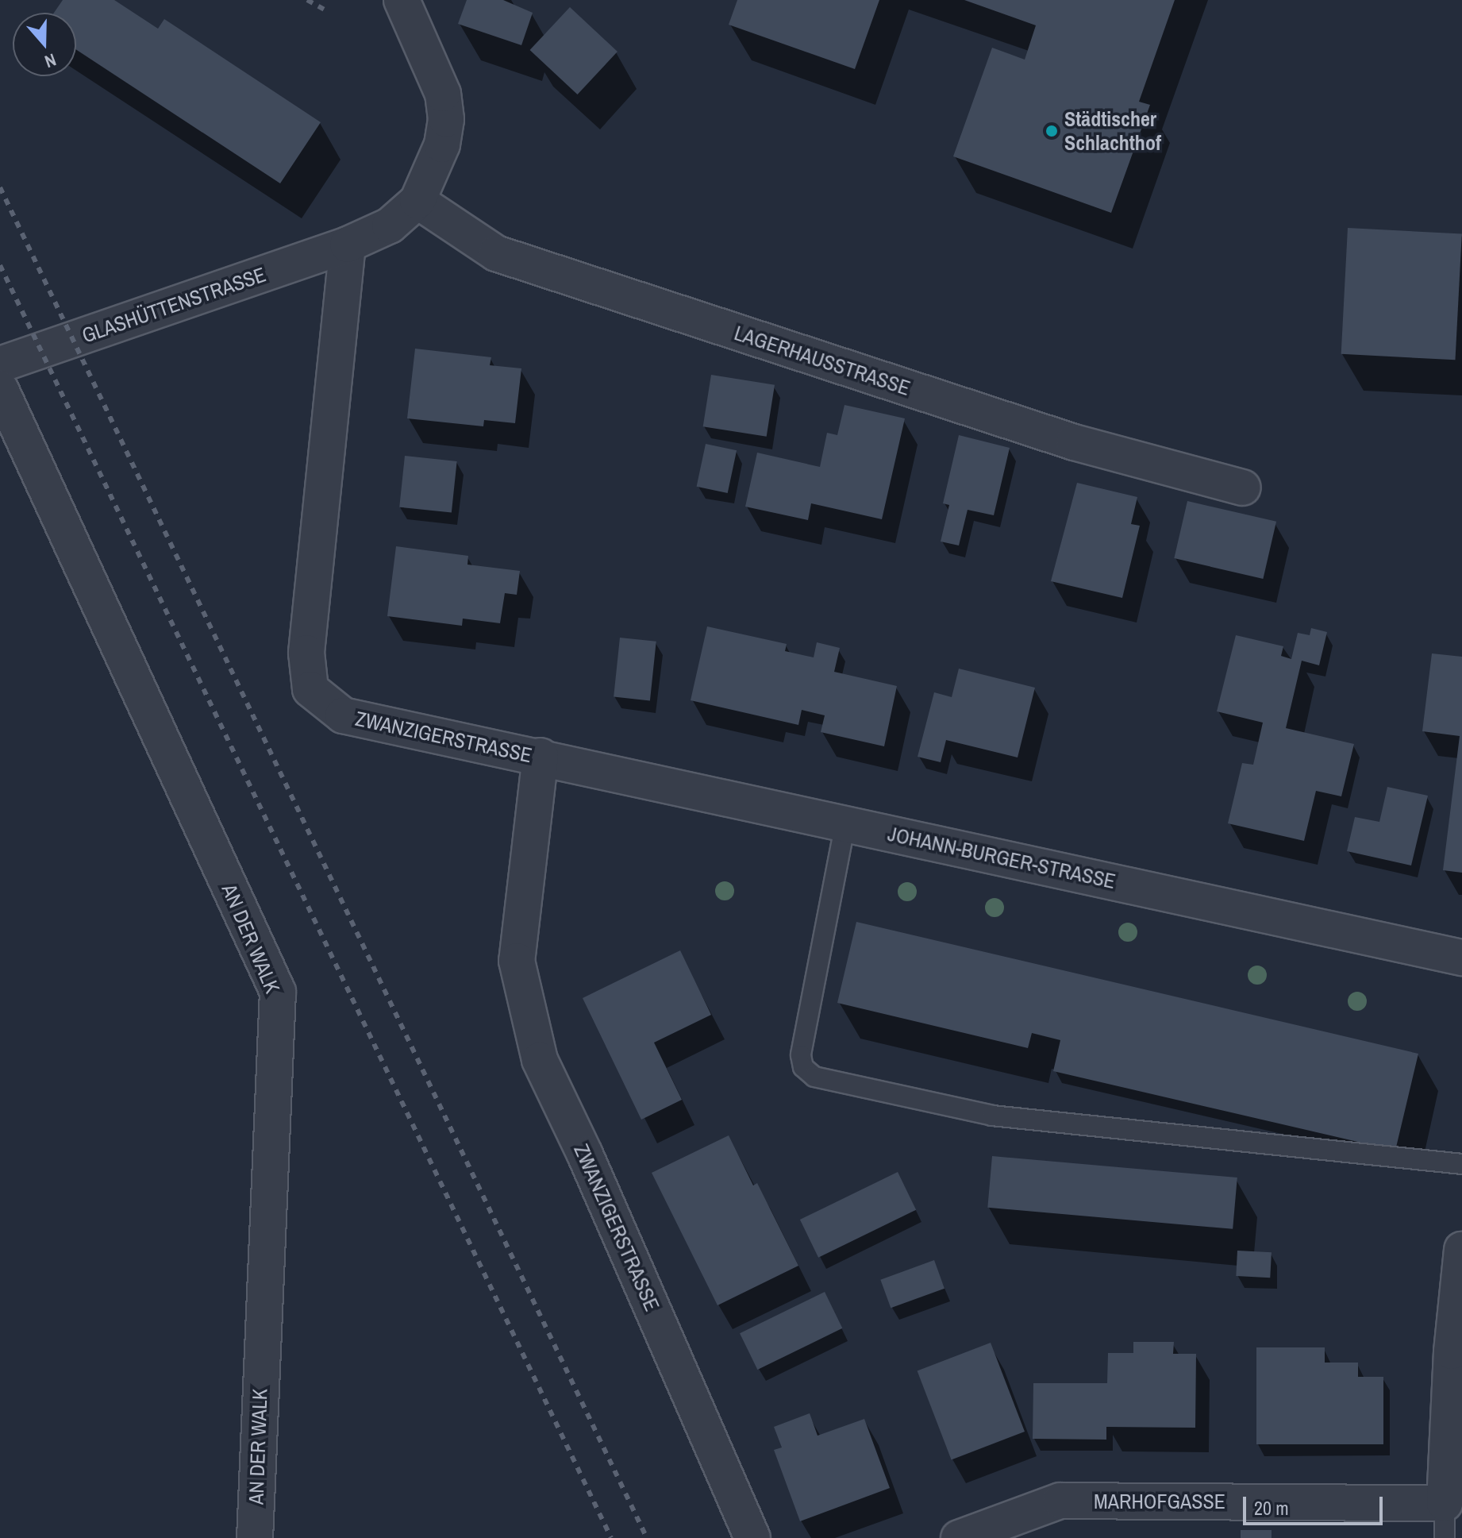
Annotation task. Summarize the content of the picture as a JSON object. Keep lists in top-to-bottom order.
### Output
{
  "streets": {
    "street": [
      "GLASHÜTTENSTRASSE",
      "LAGERHAUSSTRASSE",
      "ZWANZIGERSTRASSE",
      "JOHANN-BURGER-STRASSE",
      "AN DER WALK",
      "MARHOFGASSE"
    ]
  },
  "crossings": [
    ["GLASHÜTTENSTRASSE", "ZWANZIGERSTRASSE"],
    ["ZWANZIGERSTRASSE", "JOHANN-BURGER-STRASSE"]
  ],
  "places": ["Städtischer Schlachthof"],
  "scale_bar": "20 m",
  "north": "bottom"
}
